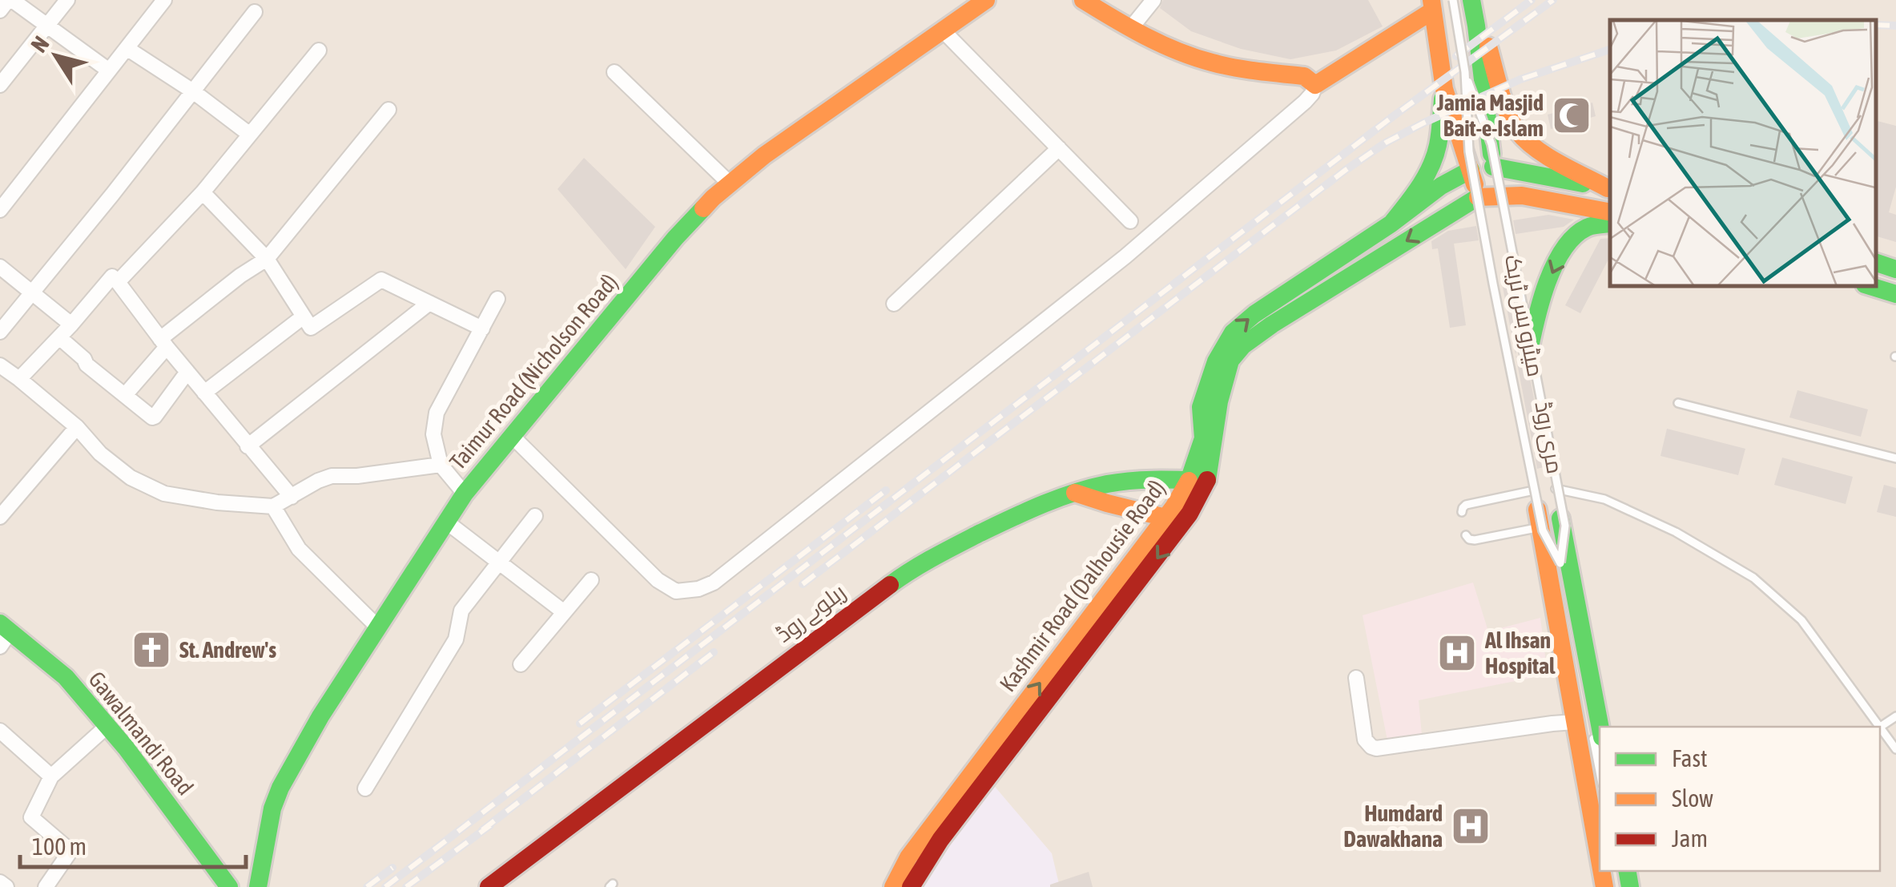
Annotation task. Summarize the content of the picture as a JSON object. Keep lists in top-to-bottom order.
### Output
{
  "streets": {
    "main road": [
      "Taimur Road (Nicholson Road)",
      "مری روڈ",
      "Kashmir Road (Dalhousie Road)",
      "ریلوے روڈ",
      "Gawalmandi Road"
    ],
    "lane": ["میٹرو بس ٹریک"]
  },
  "crossings": [
    ["مری روڈ", "Kashmir Road (Dalhousie Road)"],
    ["Kashmir Road (Dalhousie Road)", "ریلوے روڈ"]
  ],
  "places": {
    "mosque": ["Jamia Masjid Bait-e-Islam"],
    "church": ["St. Andrew's"],
    "hospital": ["Al Ihsan Hospital", "Humdard Dawakhana"]
  },
  "legend": ["Fast", "Slow", "Jam"],
  "scale_bar": "100 m",
  "north": "top left"
}
